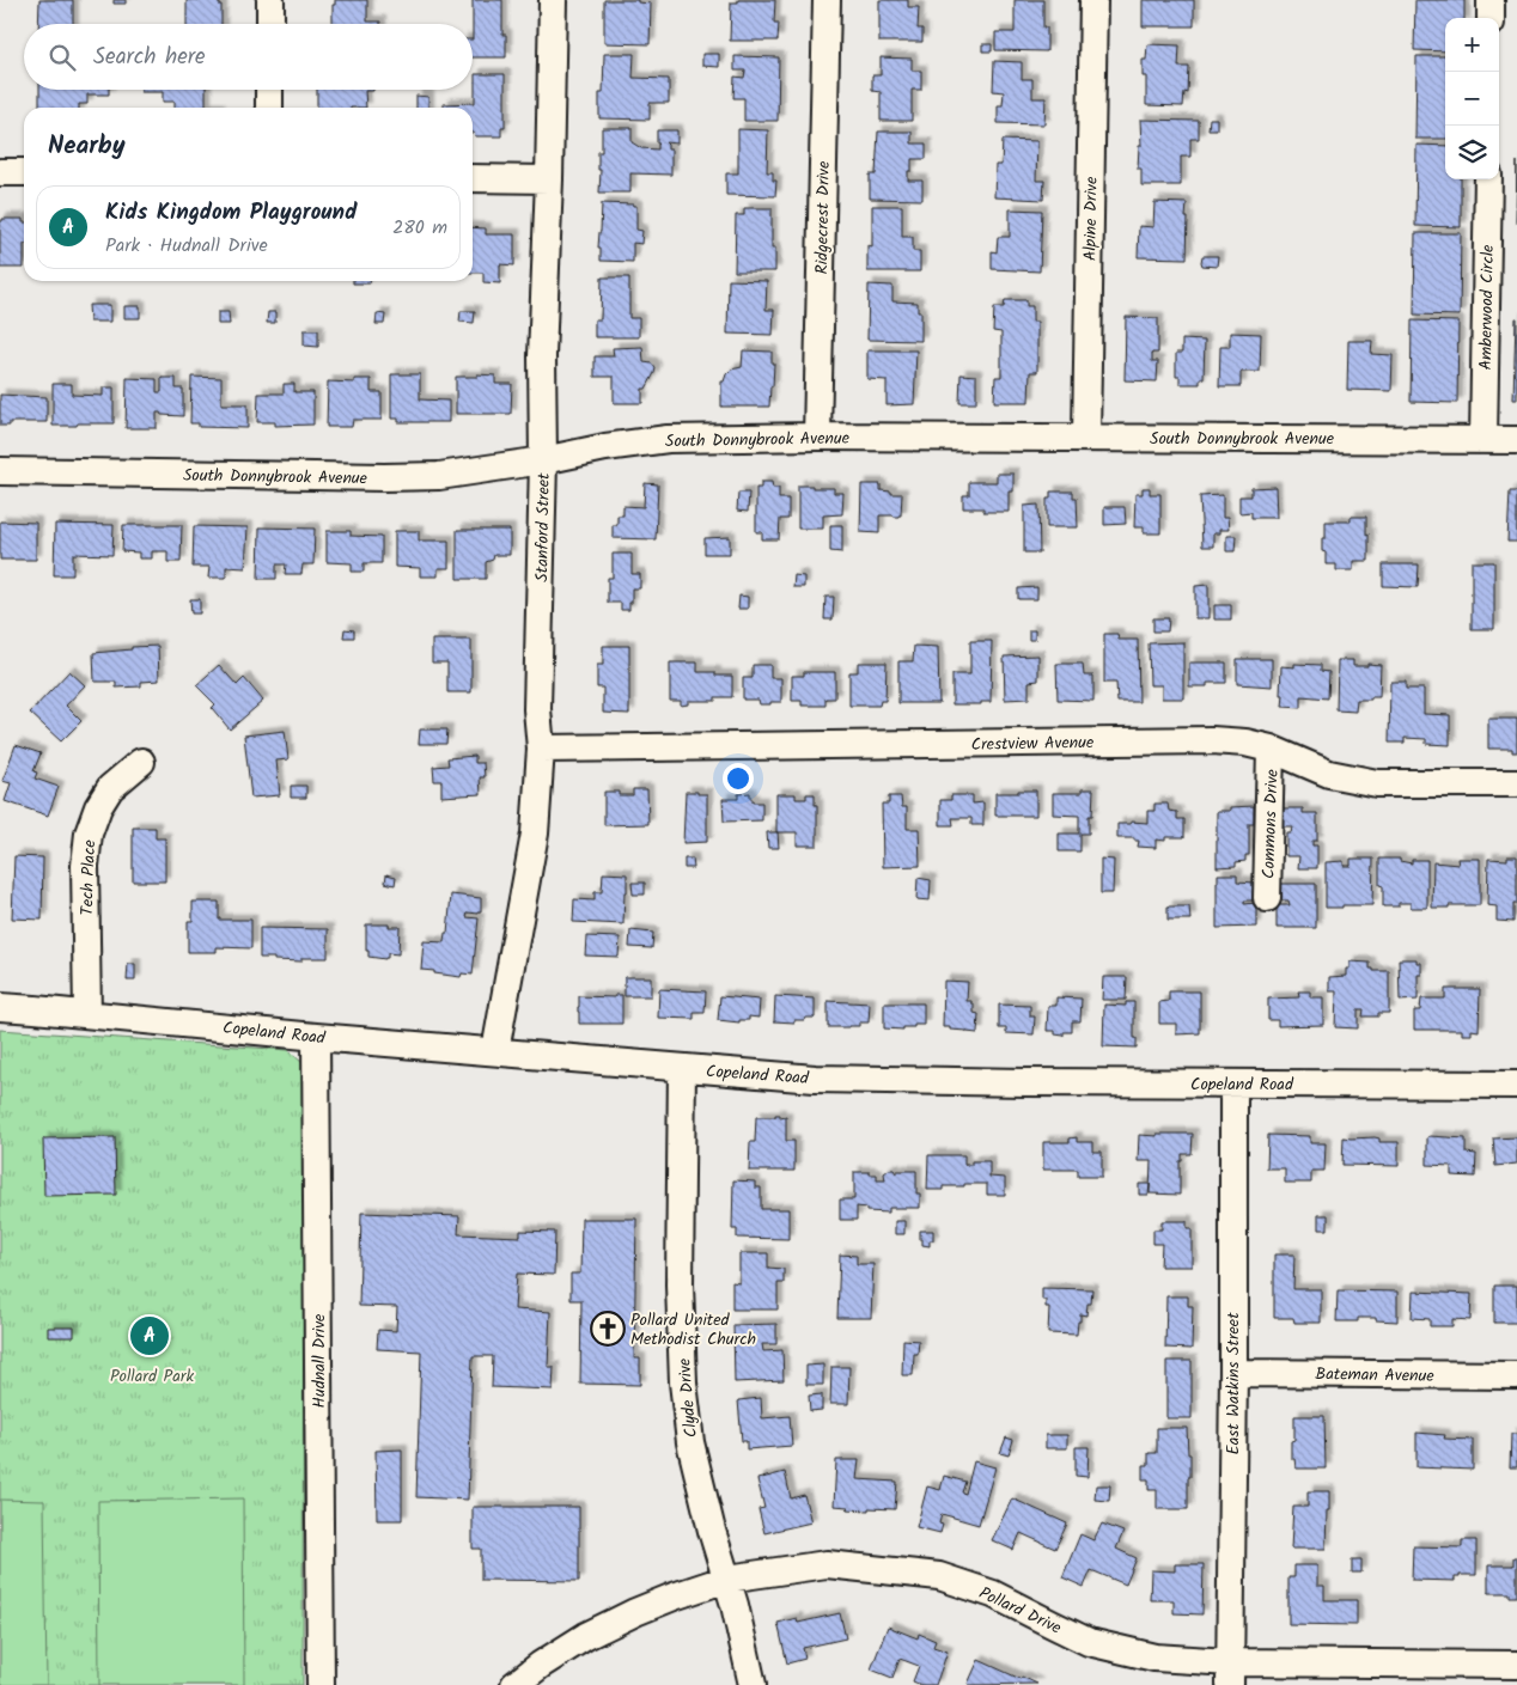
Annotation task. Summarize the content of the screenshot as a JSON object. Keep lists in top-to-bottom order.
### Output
{
  "streets": {
    "street": [
      "Ridgecrest Drive",
      "Alpine Drive",
      "Amberwood Circle",
      "South Donnybrook Avenue",
      "Stanford Street",
      "Crestview Avenue",
      "Commons Drive",
      "Tech Place",
      "Copeland Road",
      "Hudnall Drive",
      "Bateman Avenue",
      "East Watkins Street",
      "Clyde Drive",
      "Pollard Drive"
    ]
  },
  "crossings": [
    ["Ridgecrest Drive", "South Donnybrook Avenue"],
    ["Alpine Drive", "South Donnybrook Avenue"],
    ["Amberwood Circle", "South Donnybrook Avenue"],
    ["South Donnybrook Avenue", "Stanford Street"],
    ["Stanford Street", "Crestview Avenue"],
    ["Stanford Street", "Copeland Road"],
    ["Crestview Avenue", "Commons Drive"],
    ["Tech Place", "Copeland Road"],
    ["Copeland Road", "Hudnall Drive"],
    ["Copeland Road", "East Watkins Street"],
    ["Copeland Road", "Clyde Drive"],
    ["Bateman Avenue", "East Watkins Street"],
    ["East Watkins Street", "Pollard Drive"],
    ["Clyde Drive", "Pollard Drive"]
  ],
  "parks": ["Pollard Park"],
  "places": {
    "church": ["Pollard United Methodist Church"]
  },
  "page": {
    "map_buttons": ["+", "−"],
    "search": "Search here",
    "heading": "Nearby",
    "list": [
      {
        "mark": "A",
        "name": "Kids Kingdom Playground",
        "note": "Park · Hudnall Drive",
        "value": "280 m"
      }
    ],
    "pins": "A"
  }
}
